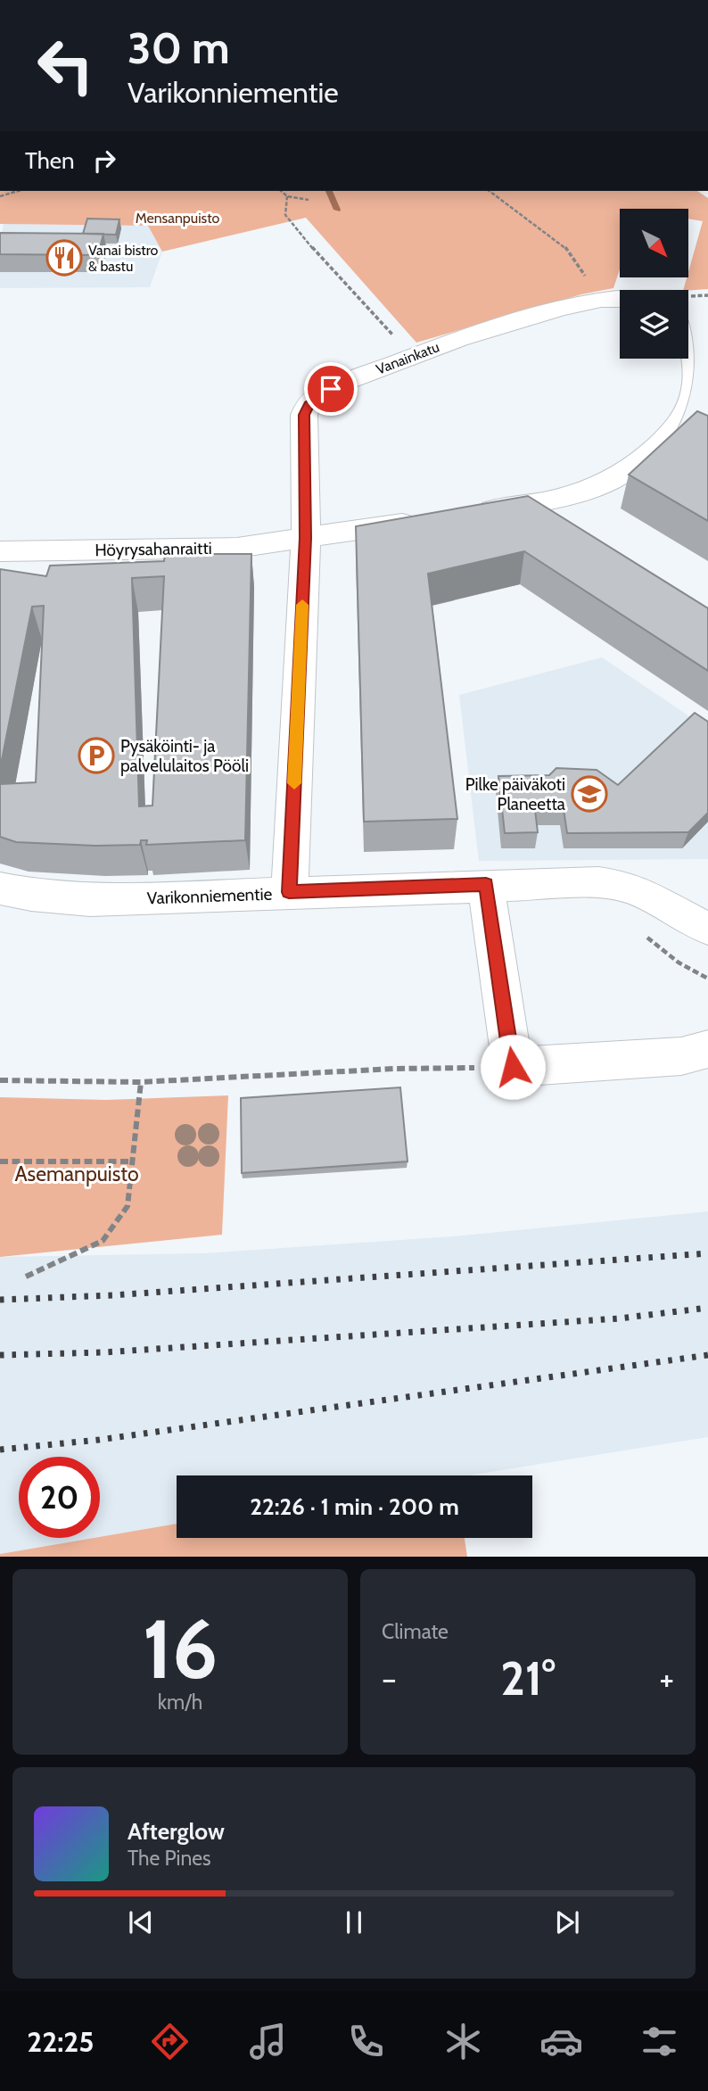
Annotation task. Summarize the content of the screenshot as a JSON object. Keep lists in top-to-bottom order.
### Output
{
  "streets": {
    "street": ["Vanainkatu", "Höyrysahanraitti", "Varikonniementie"]
  },
  "crossings": [
    ["Vanainkatu", "Höyrysahanraitti"],
    ["Vanainkatu", "Varikonniementie"]
  ],
  "parks": ["Mensanpuisto", "Asemanpuisto"],
  "places": {
    "restaurant": ["Vanai bistro & bastu"],
    "parking": ["Pysäköinti- ja palvelulaitos Pööli"],
    "school or university": ["Pilke päiväkoti Planeetta"]
  },
  "north": "bottom right",
  "page": {
    "turn": ["30 m", "Varikonniementie"],
    "then": "Then",
    "limit": "20",
    "trip": "22:26 · 1 min · 200 m",
    "tile": [
      ["16", "km/h"],
      "Climate"
    ],
    "heat": ["−", "21°", "+"],
    "song": ["Afterglow", "The Pines"],
    "tabs": "22:25"
  }
}
